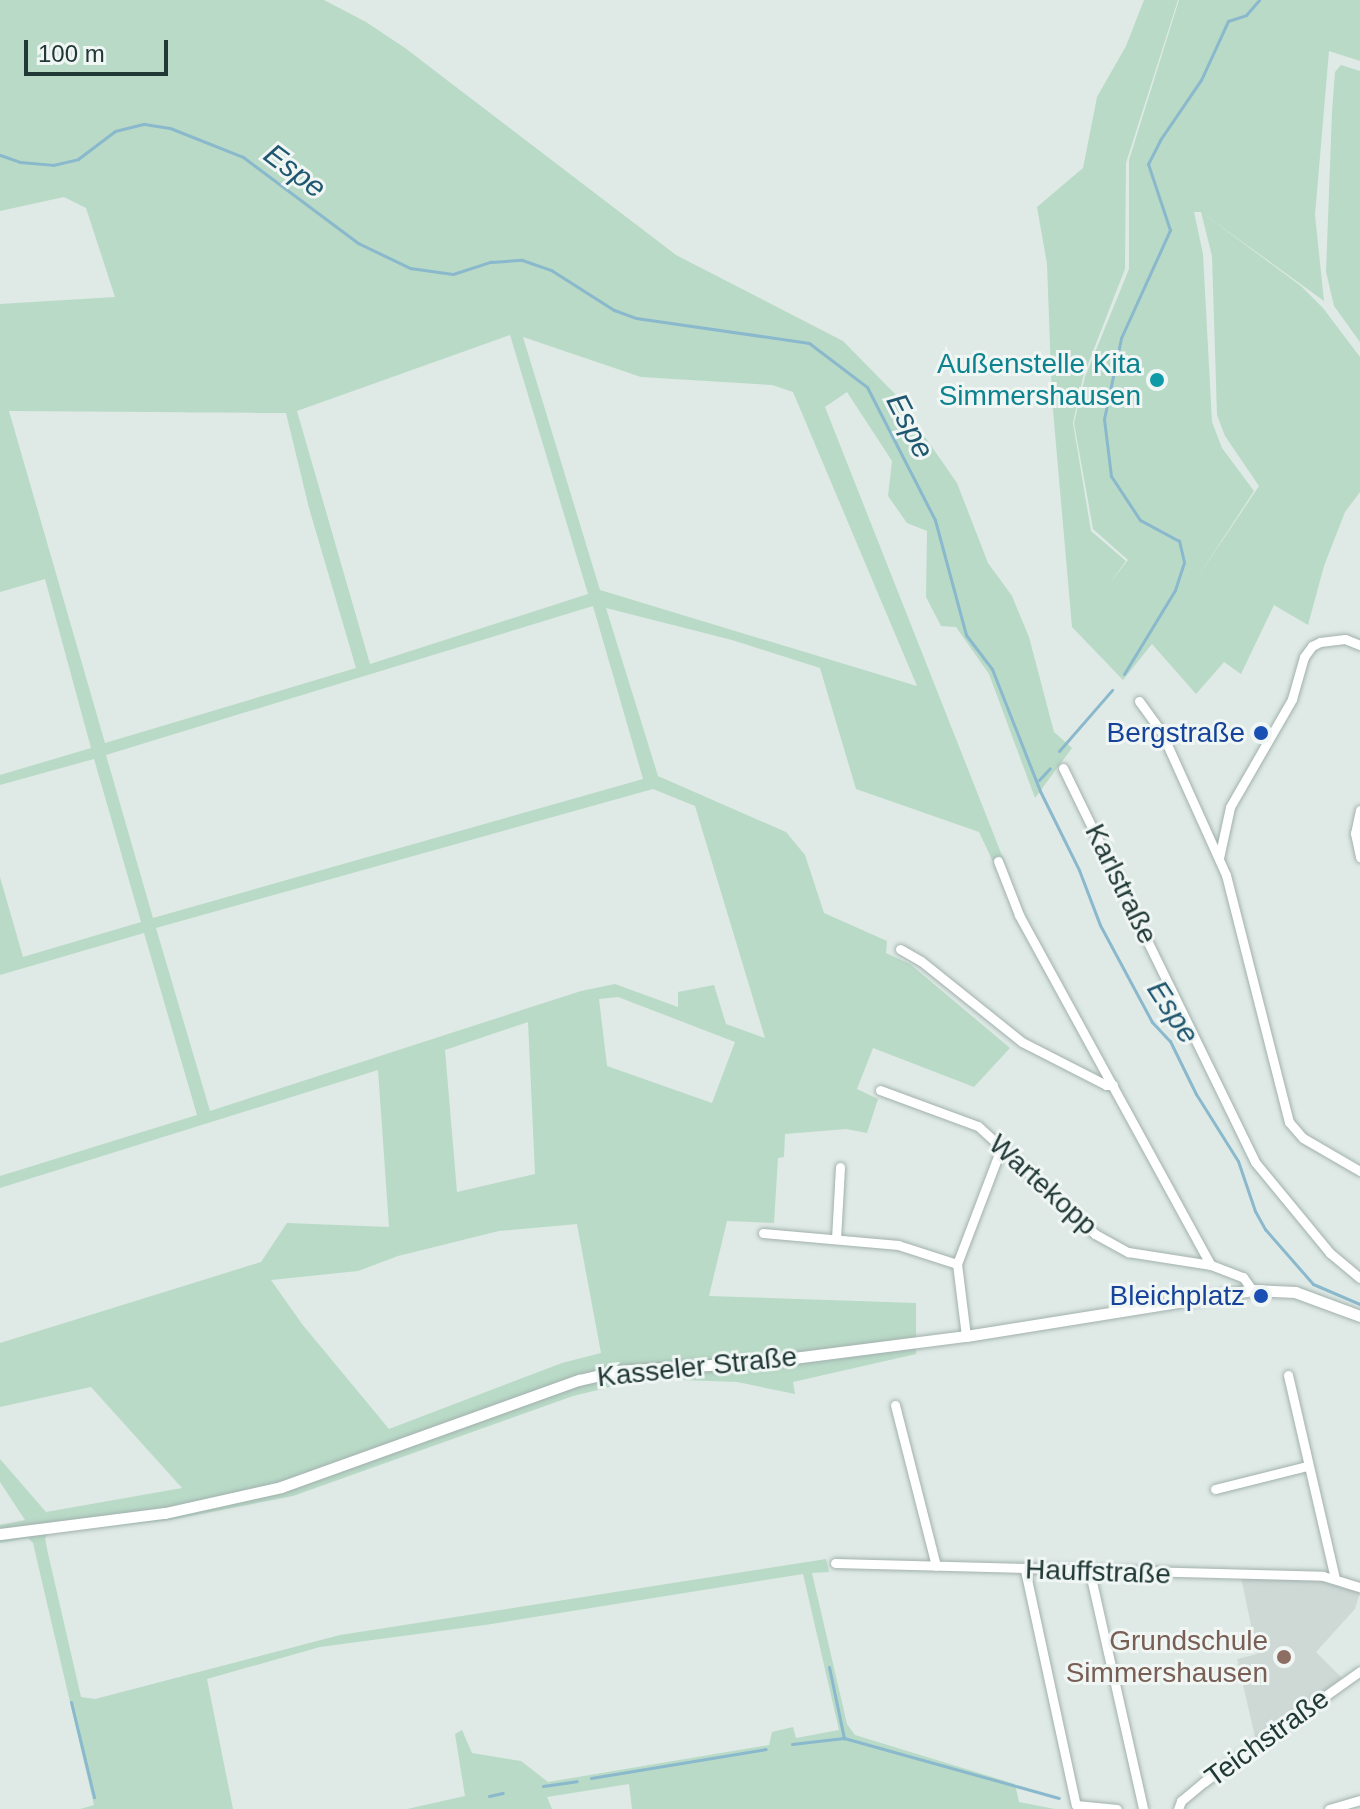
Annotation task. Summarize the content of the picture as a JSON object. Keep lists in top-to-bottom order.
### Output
{
  "streets": {
    "street": [
      "Karlstraße",
      "Wartekopp",
      "Kasseler Straße",
      "Hauffstraße",
      "Teichstraße"
    ]
  },
  "water": ["Espe"],
  "places": [
    "Außenstelle Kita Simmershausen",
    "Bergstraße",
    "Bleichplatz",
    "Grundschule Simmershausen"
  ],
  "scale_bar": "100 m"
}
